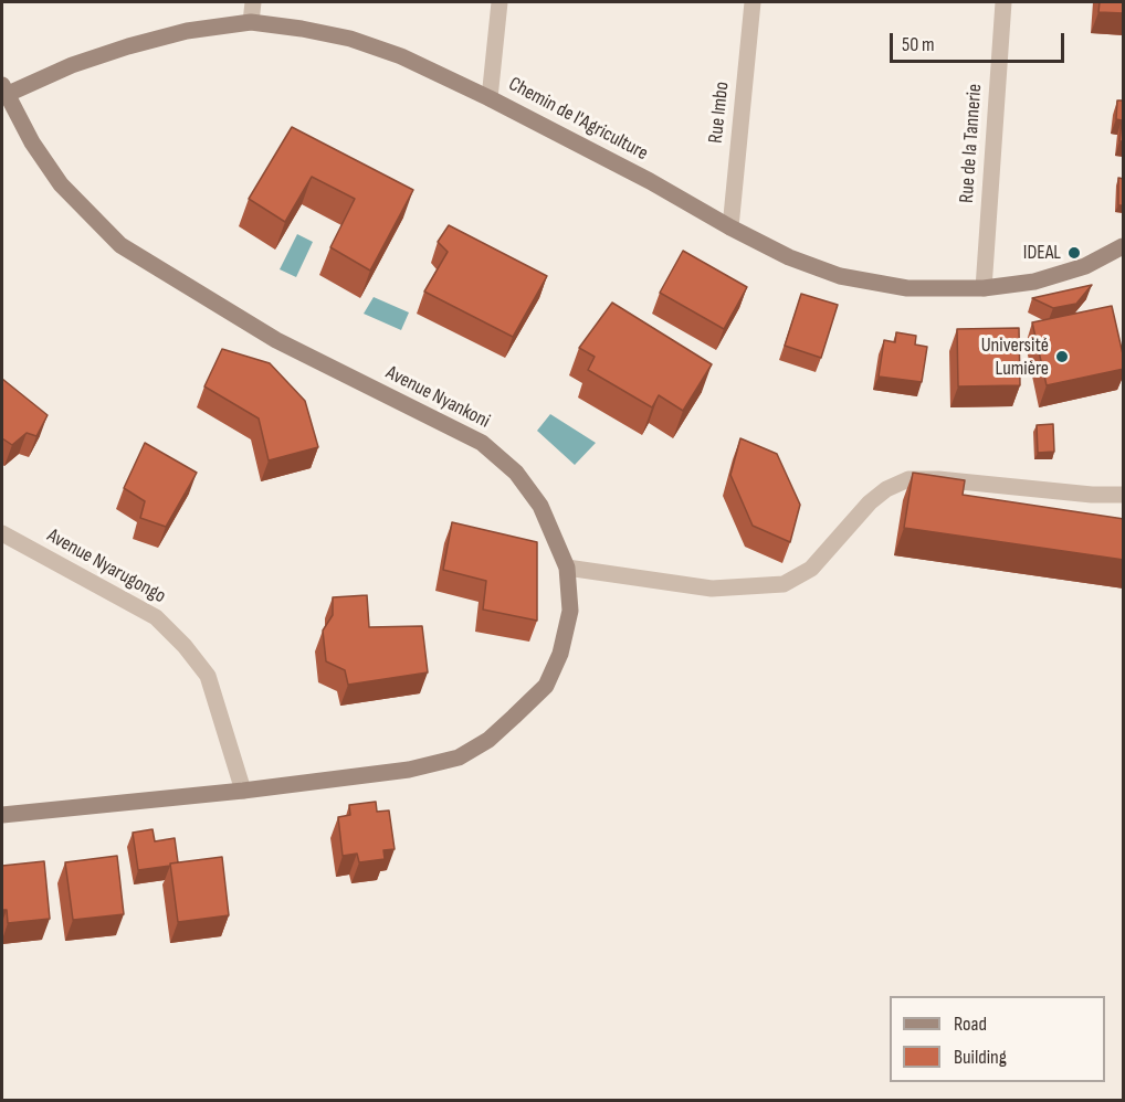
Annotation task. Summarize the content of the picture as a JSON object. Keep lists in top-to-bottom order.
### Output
{
  "streets": {
    "street": [
      "Rue Imbo",
      "Chemin de l'Agriculture",
      "Rue de la Tannerie",
      "Avenue Nyankoni",
      "Avenue Nyarugongo"
    ]
  },
  "crossings": [
    ["Rue Imbo", "Chemin de l'Agriculture"],
    ["Chemin de l'Agriculture", "Rue de la Tannerie"],
    ["Chemin de l'Agriculture", "Avenue Nyankoni"],
    ["Avenue Nyankoni", "Avenue Nyarugongo"]
  ],
  "places": ["IDEAL", "Université Lumière"],
  "legend": ["Road", "Building"],
  "scale_bar": "50 m"
}
